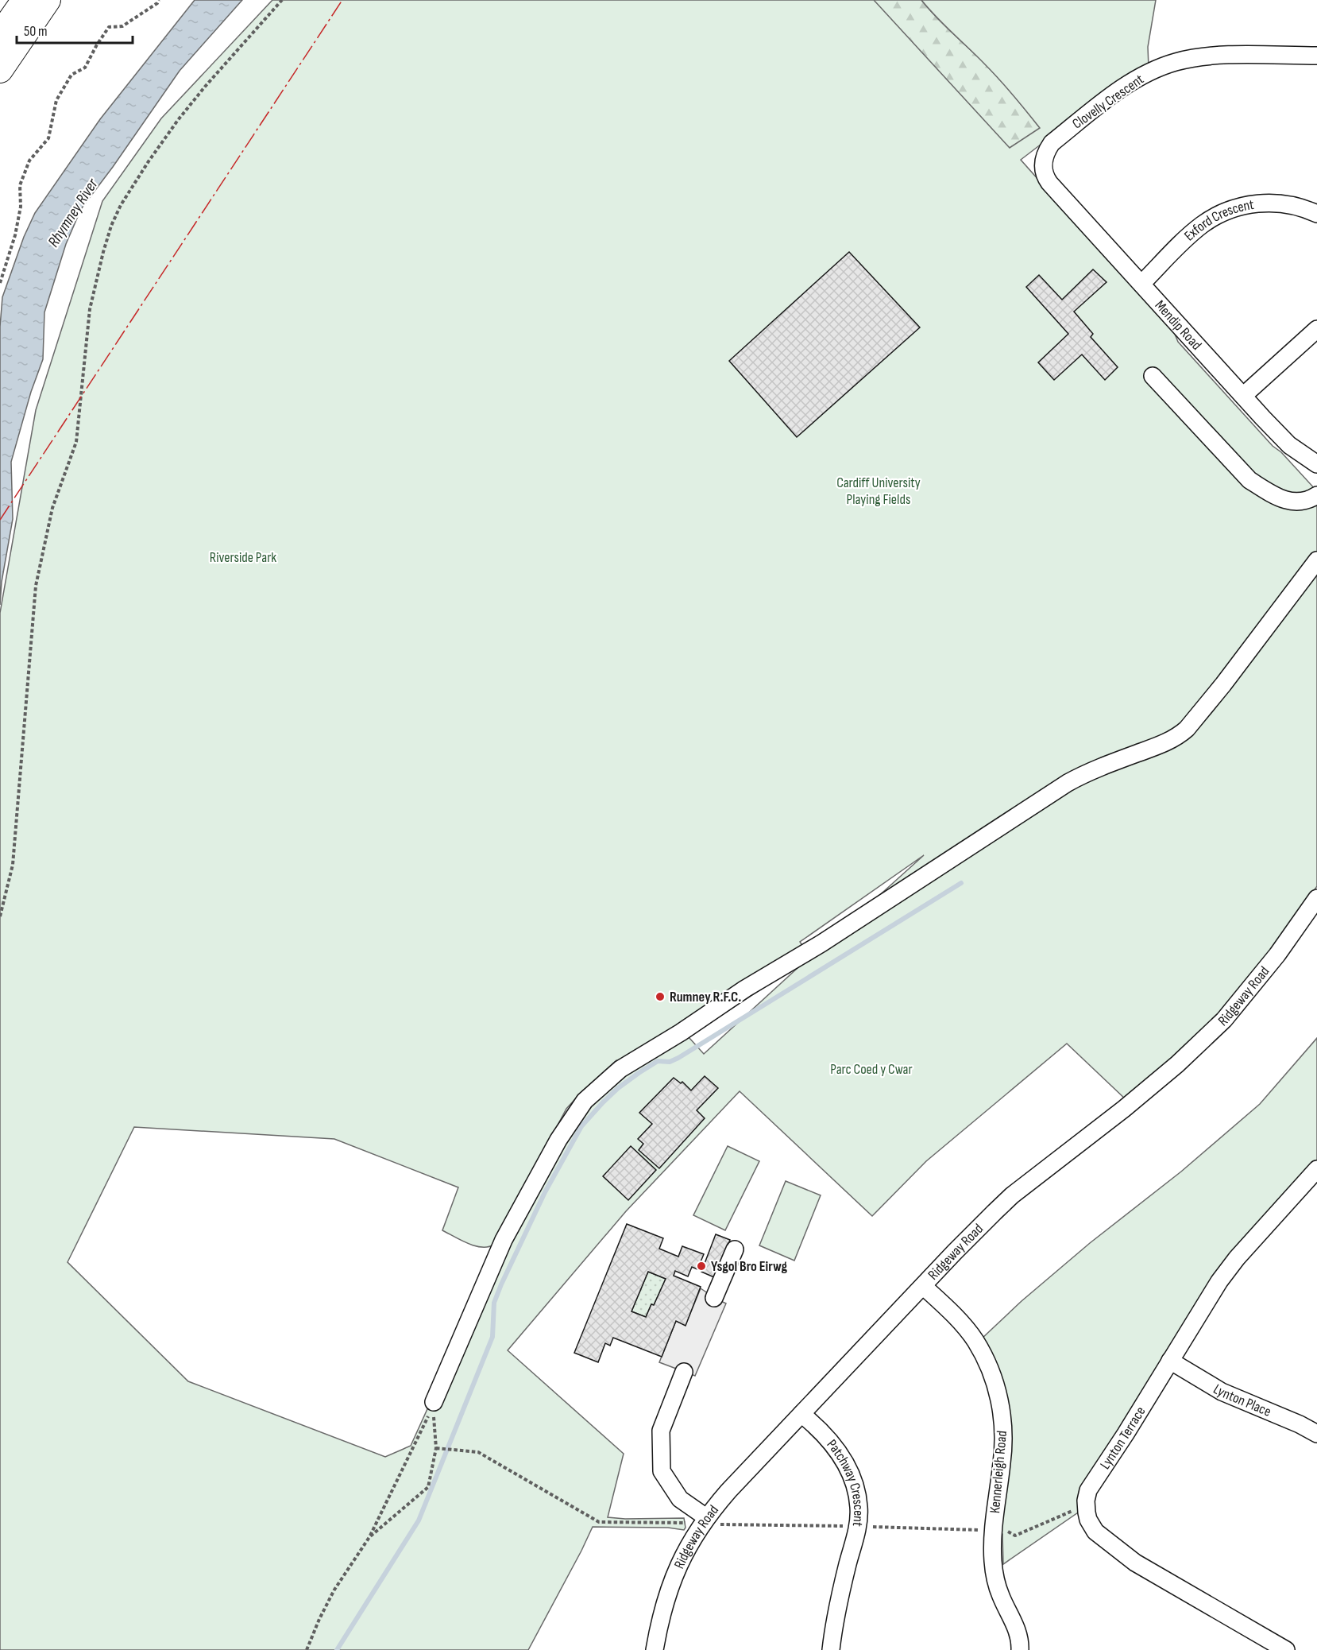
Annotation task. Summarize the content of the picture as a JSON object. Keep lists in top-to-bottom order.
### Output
{
  "streets": {
    "street": [
      "Clovelly Crescent",
      "Exford Crescent",
      "Mendip Road",
      "Ridgeway Road",
      "Lynton Place",
      "Lynton Terrace",
      "Kennerleigh Road",
      "Patchway Crescent"
    ]
  },
  "crossings": [
    ["Clovelly Crescent", "Mendip Road"],
    ["Exford Crescent", "Mendip Road"],
    ["Ridgeway Road", "Kennerleigh Road"],
    ["Ridgeway Road", "Patchway Crescent"],
    ["Lynton Place", "Lynton Terrace"]
  ],
  "water": ["Rhymney River"],
  "parks": ["Cardiff University Playing Fields", "Riverside Park", "Parc Coed y Cwar"],
  "places": ["Rumney R.F.C.", "Ysgol Bro Eirwg"],
  "scale_bar": "50 m"
}
